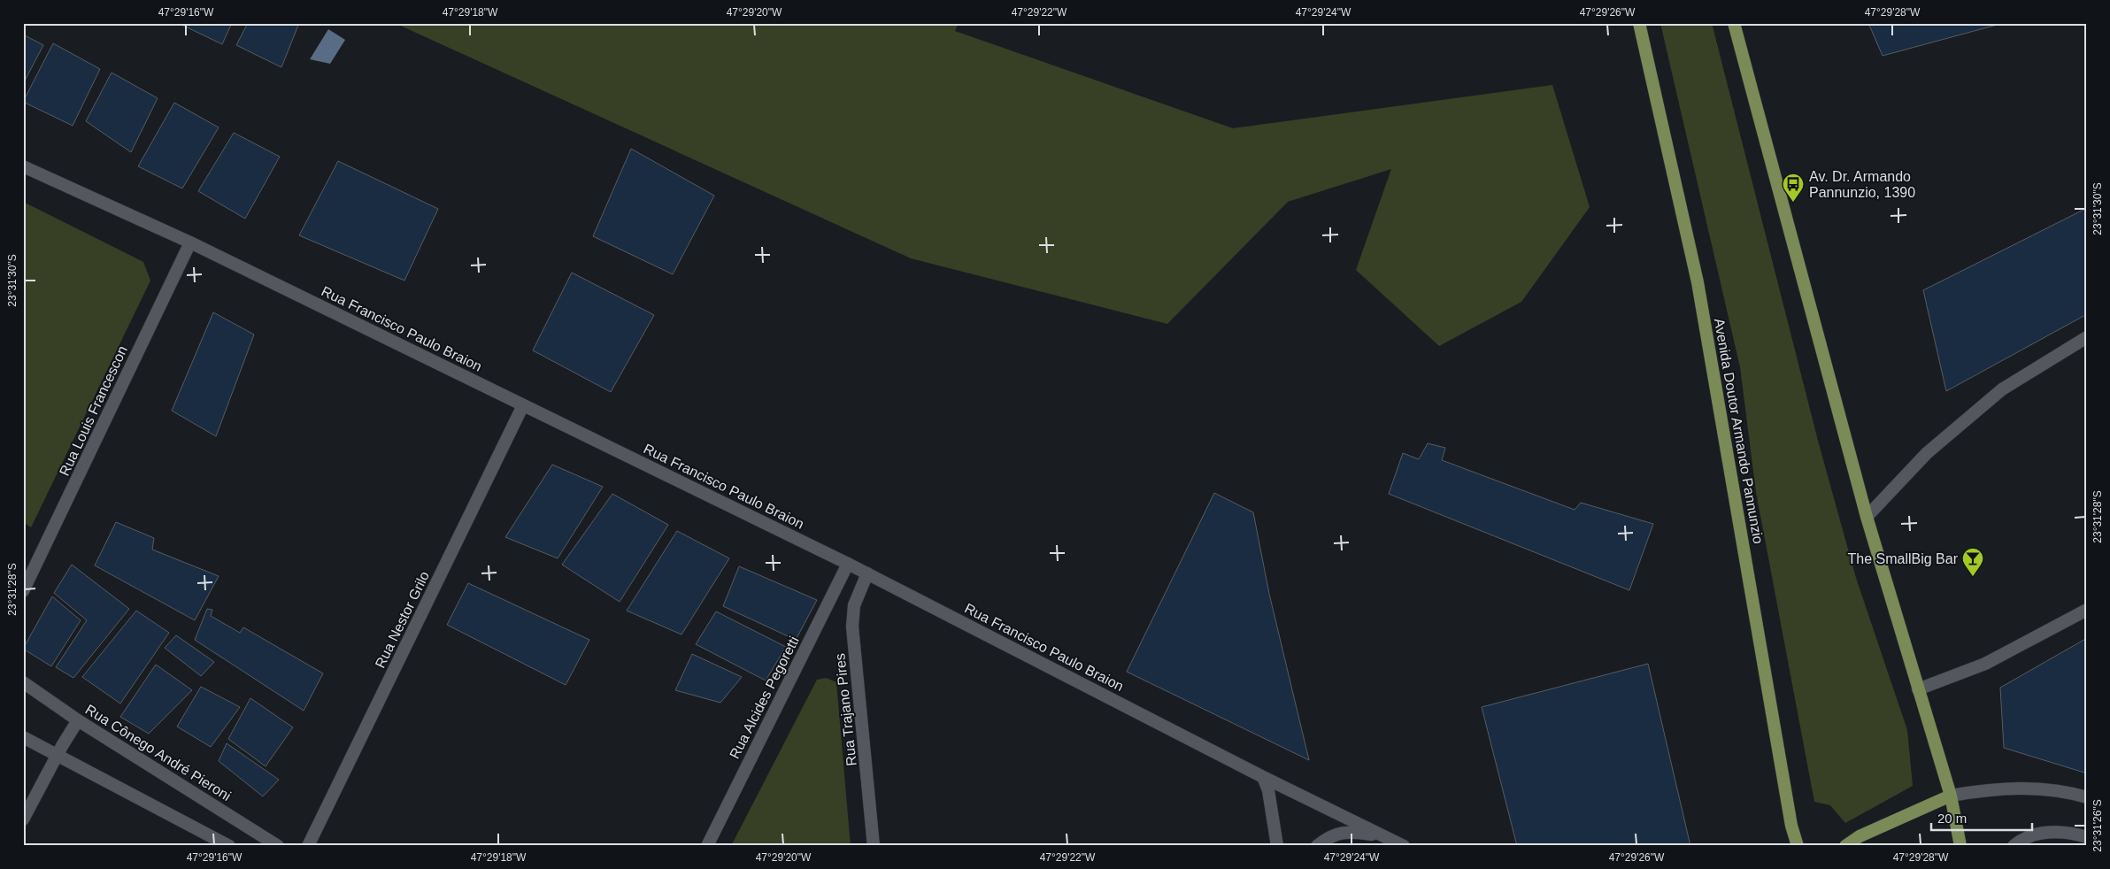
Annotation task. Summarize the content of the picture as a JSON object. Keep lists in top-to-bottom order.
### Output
{
  "streets": {
    "main road": ["Avenida Doutor Armando Pannunzio"],
    "street": [
      "Rua Francisco Paulo Braion",
      "Rua Louis Francescon",
      "Rua Nestor Grilo",
      "Rua Alcides Pegoretti",
      "Rua Trajano Pires",
      "Rua Cônego André Pieroni"
    ]
  },
  "crossings": [
    ["Rua Francisco Paulo Braion", "Rua Louis Francescon"],
    ["Rua Francisco Paulo Braion", "Rua Nestor Grilo"],
    ["Rua Francisco Paulo Braion", "Rua Alcides Pegoretti"],
    ["Rua Francisco Paulo Braion", "Rua Trajano Pires"]
  ],
  "places": {
    "bus stop": ["Av. Dr. Armando Pannunzio, 1390"],
    "bar": ["The SmallBig Bar"]
  },
  "scale_bar": "20 m",
  "coordinates": [
    "47°29'16\"W",
    "47°29'18\"W",
    "47°29'20\"W",
    "47°29'22\"W",
    "47°29'24\"W",
    "47°29'26\"W",
    "47°29'28\"W",
    "23°31'30\"S",
    "23°31'28\"S",
    "23°31'26\"S"
  ]
}
